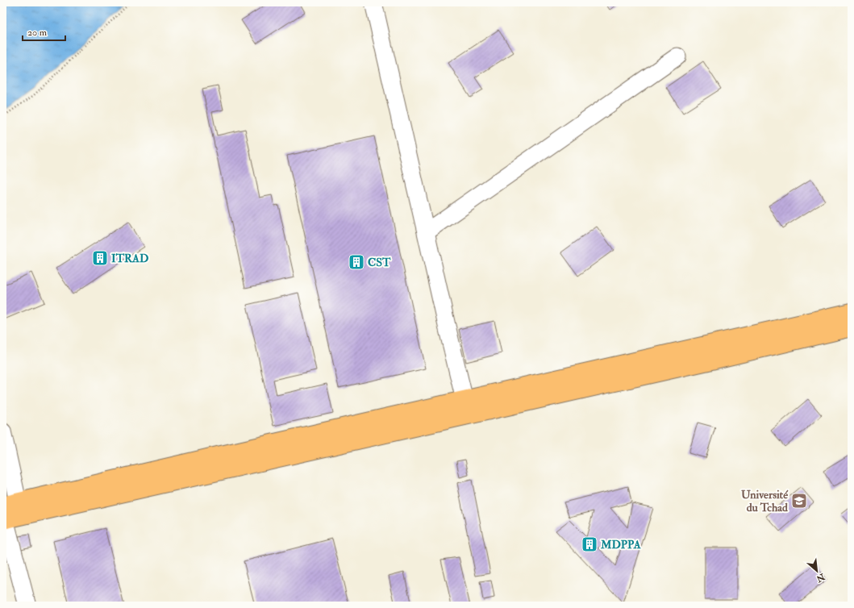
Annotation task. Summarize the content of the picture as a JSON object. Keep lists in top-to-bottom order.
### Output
{
  "places": {
    "building": ["ITRAD", "CST", "MDPPA"],
    "school or university": ["Université du Tchad"]
  },
  "scale_bar": "20 m",
  "north": "bottom right"
}
